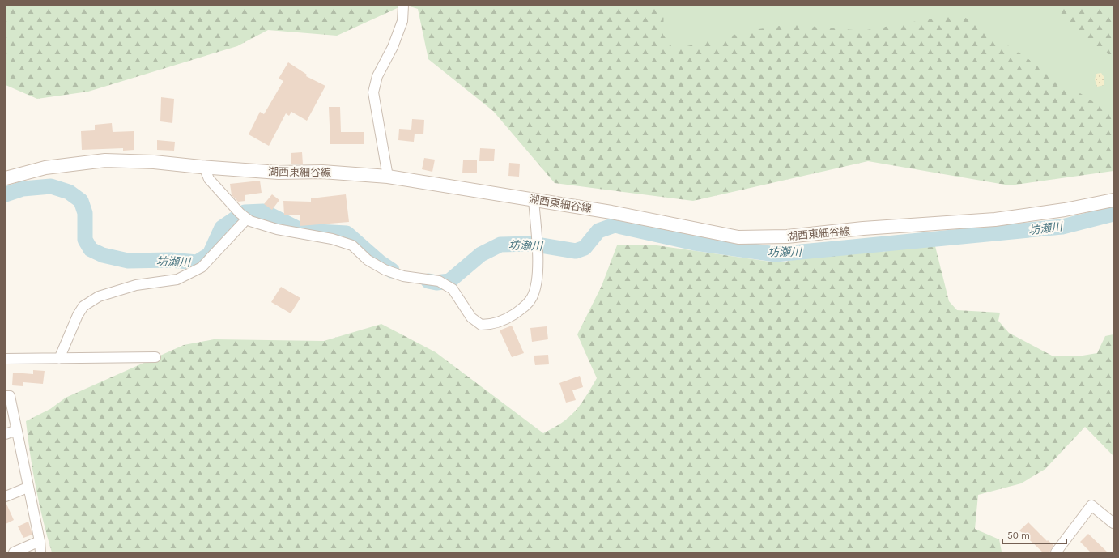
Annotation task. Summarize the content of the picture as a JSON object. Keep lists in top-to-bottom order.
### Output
{
  "streets": {
    "main road": ["湖西東細谷線"]
  },
  "water": ["坊瀬川"],
  "scale_bar": "50 m"
}
